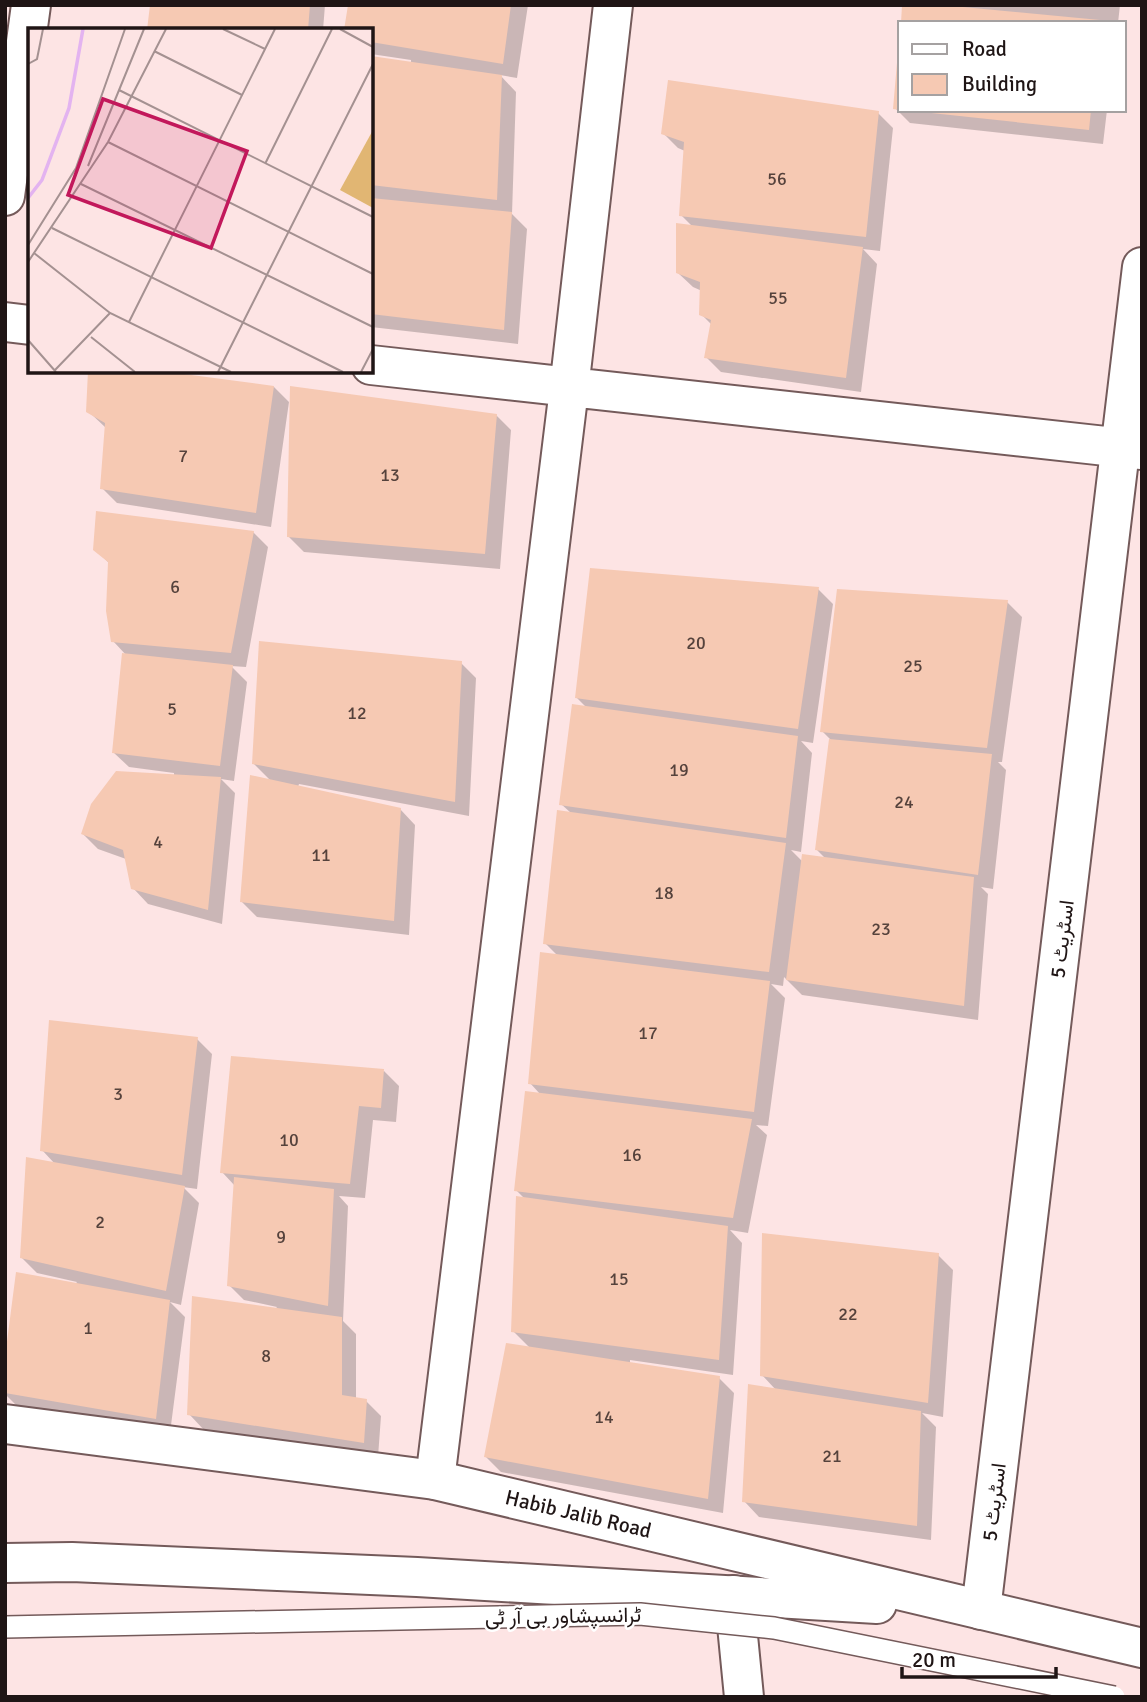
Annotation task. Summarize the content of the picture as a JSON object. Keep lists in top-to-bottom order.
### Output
{
  "streets": {
    "street": ["اسٹریٹ 5", "Habib Jalib Road"],
    "lane": ["ٹرانسپشاور بی آر ٹی"]
  },
  "crossings": [
    ["اسٹریٹ 5", "Habib Jalib Road"]
  ],
  "house_numbers": [
    "56",
    "55",
    "7",
    "13",
    "6",
    "20",
    "25",
    "5",
    "12",
    "19",
    "24",
    "4",
    "11",
    "18",
    "23",
    "17",
    "3",
    "10",
    "16",
    "2",
    "9",
    "15",
    "22",
    "1",
    "8",
    "14",
    "21"
  ],
  "legend": ["Road", "Building"],
  "scale_bar": "20 m"
}
